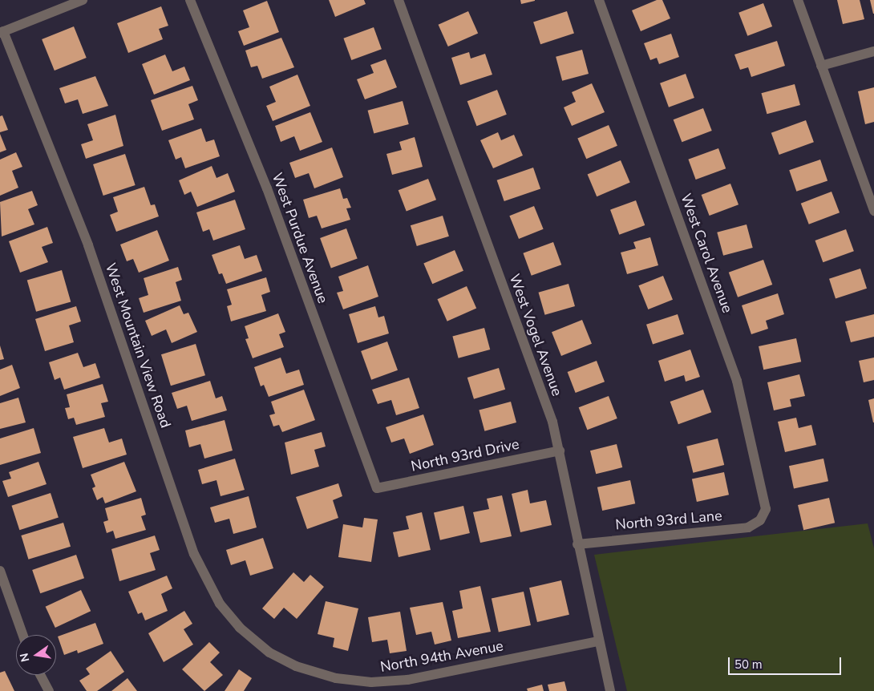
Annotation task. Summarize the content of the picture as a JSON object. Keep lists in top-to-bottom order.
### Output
{
  "streets": {
    "street": [
      "West Purdue Avenue",
      "West Carol Avenue",
      "West Vogel Avenue",
      "West Mountain View Road",
      "North 93rd Drive",
      "North 93rd Lane",
      "North 94th Avenue"
    ]
  },
  "crossings": [
    ["West Purdue Avenue", "North 93rd Drive"],
    ["West Carol Avenue", "North 93rd Lane"],
    ["West Vogel Avenue", "North 93rd Drive"],
    ["West Vogel Avenue", "North 93rd Lane"],
    ["West Vogel Avenue", "North 94th Avenue"],
    ["West Mountain View Road", "North 94th Avenue"]
  ],
  "scale_bar": "50 m",
  "north": "left"
}
